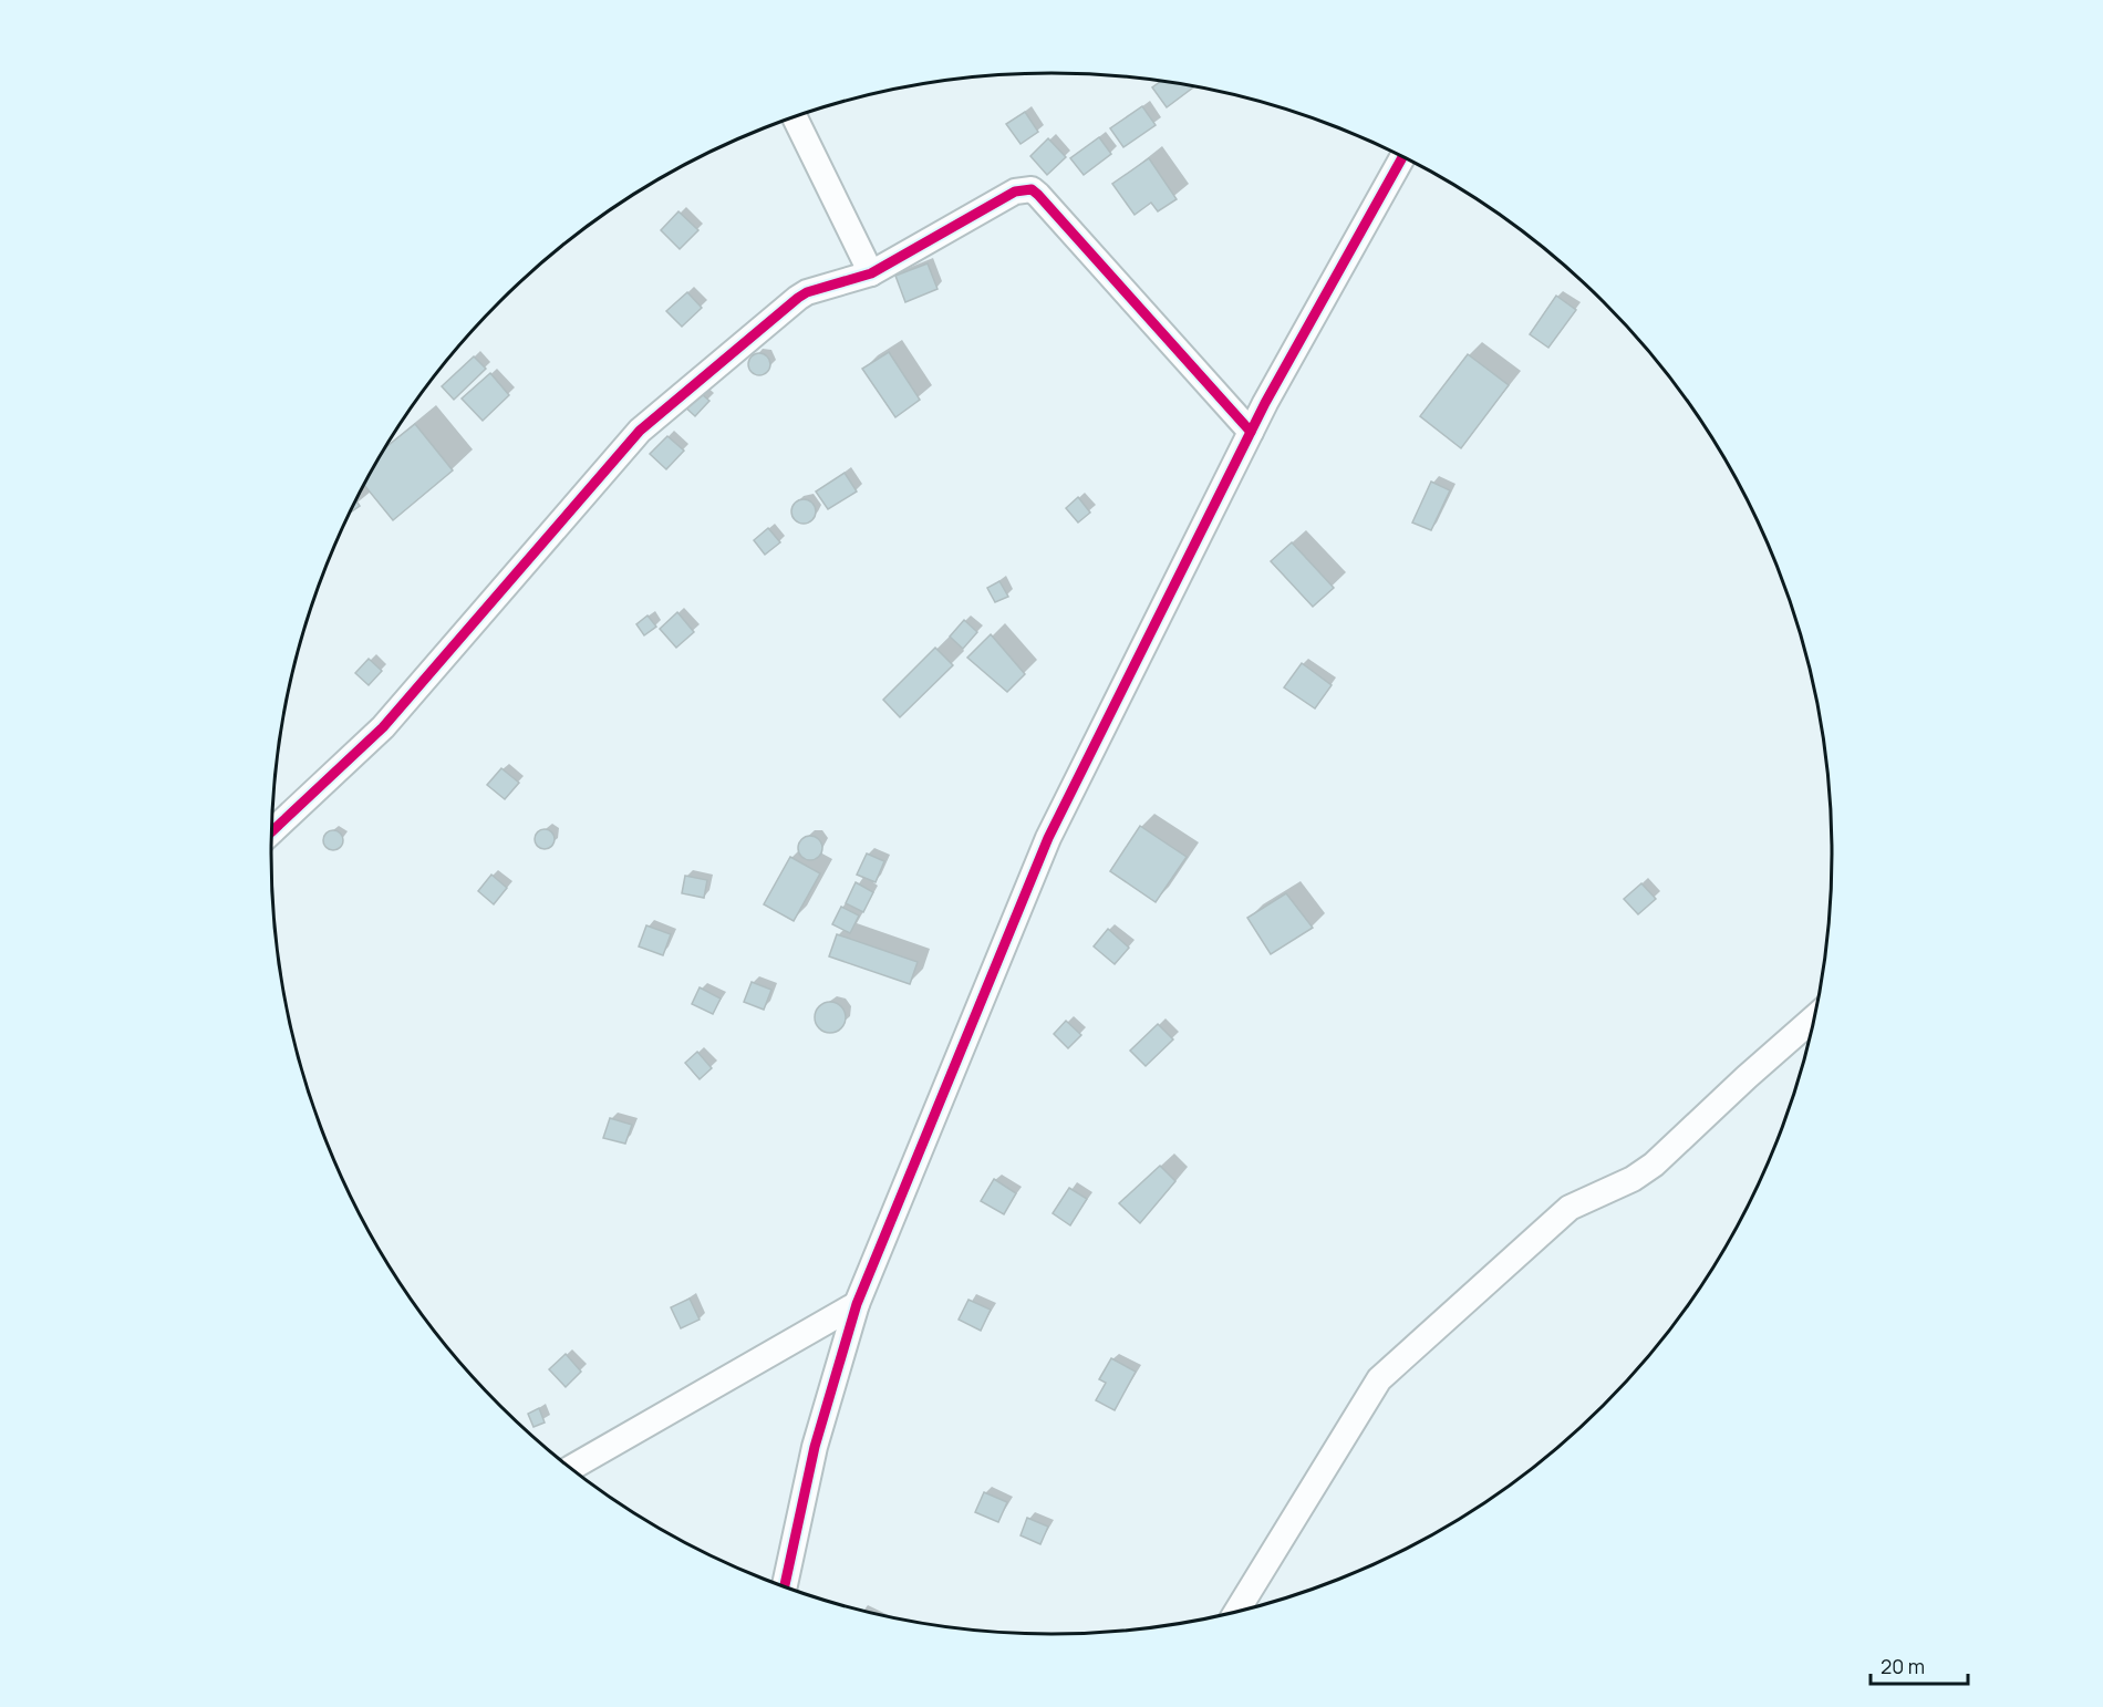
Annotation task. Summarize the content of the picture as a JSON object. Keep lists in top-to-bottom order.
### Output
{
  "scale_bar": "20 m"
}
